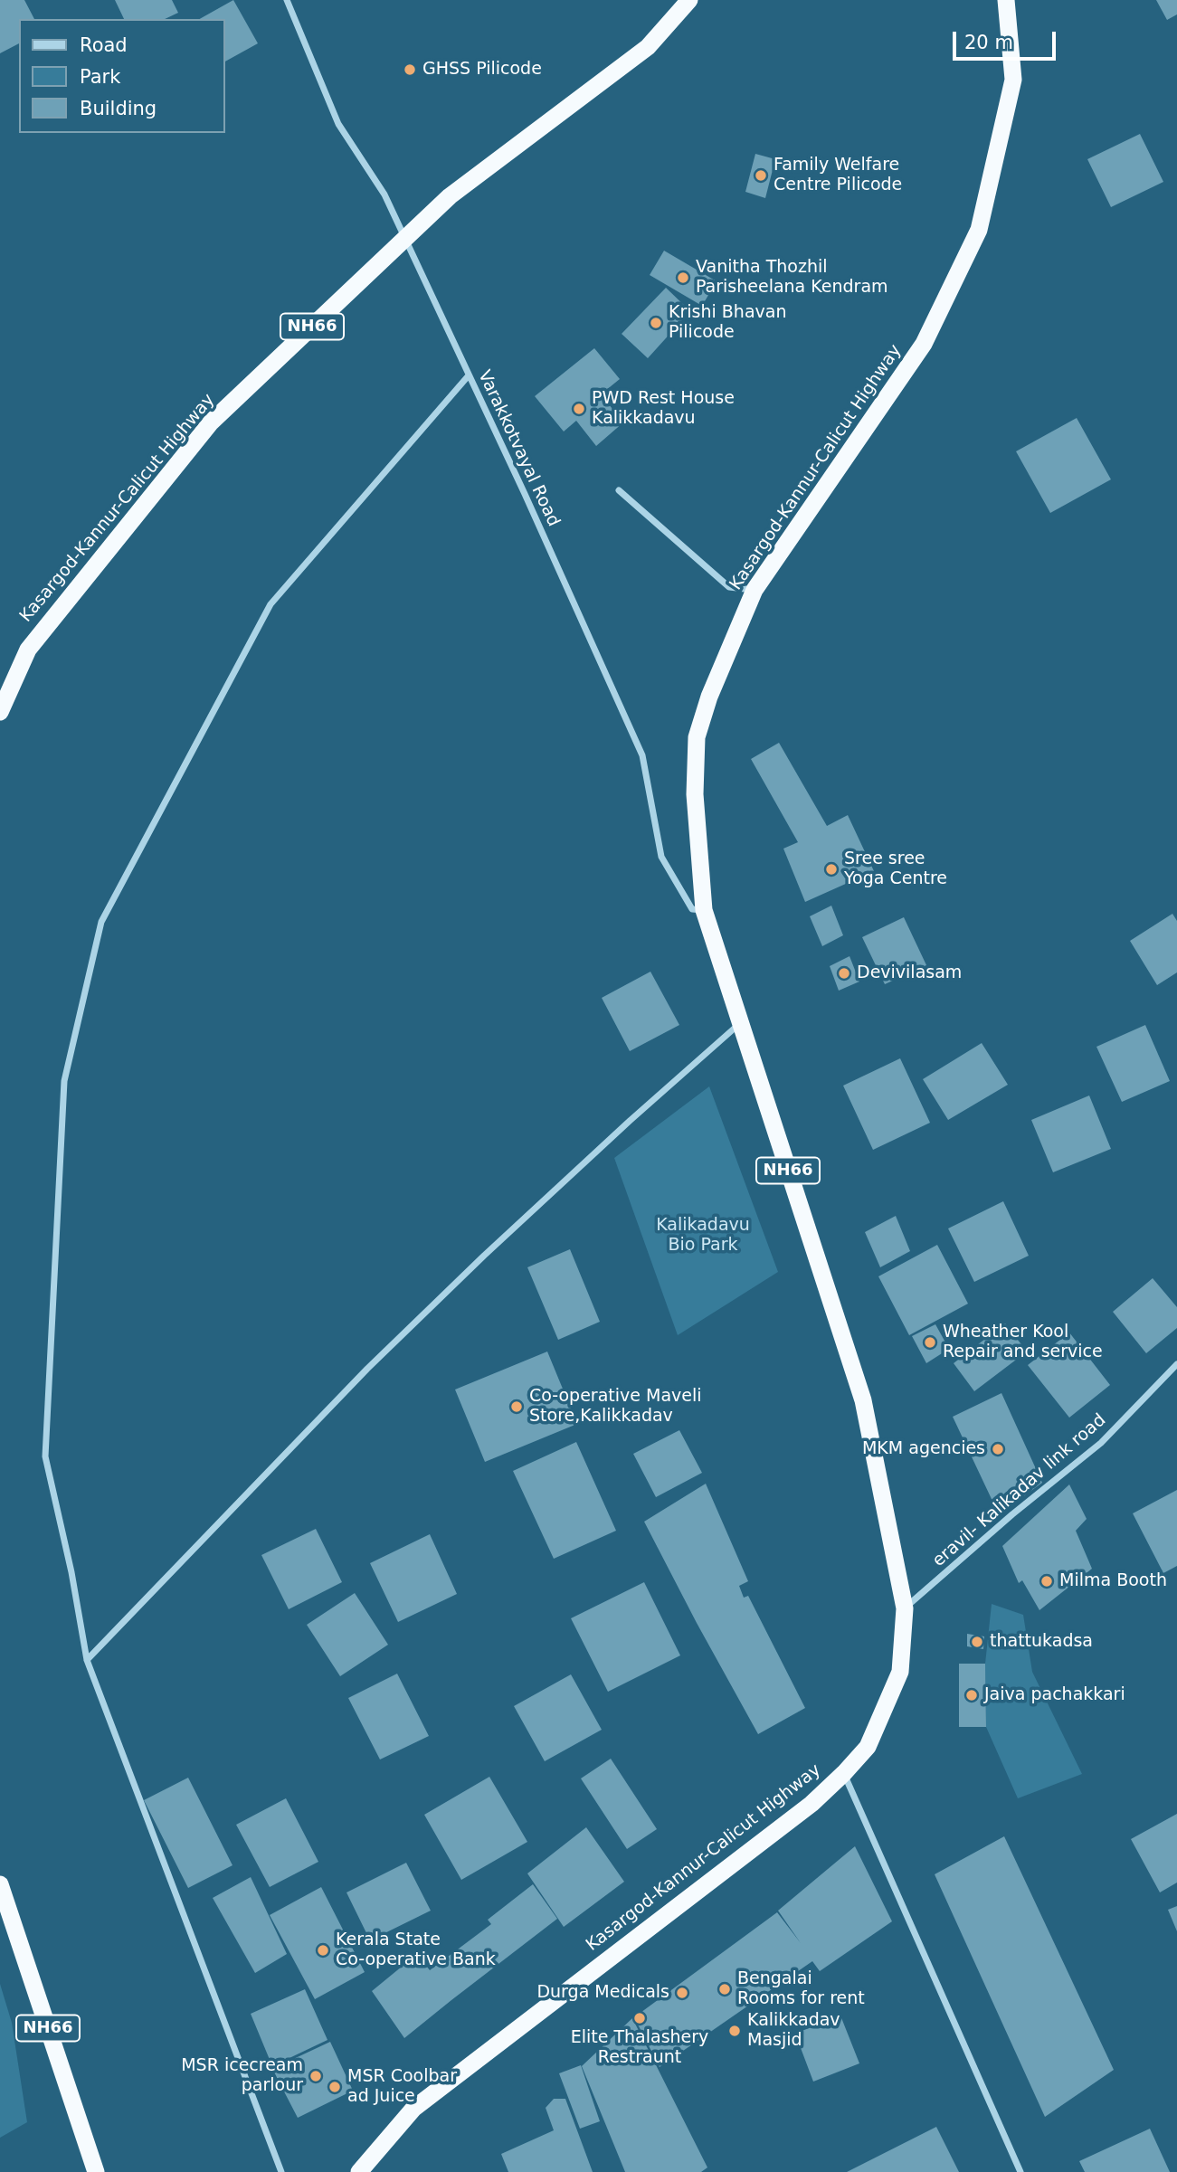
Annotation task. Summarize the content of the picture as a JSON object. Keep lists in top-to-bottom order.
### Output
{
  "streets": {
    "highway": ["NH66", "Kasargod-Kannur-Calicut Highway"],
    "street": ["Varakkotvayal Road", "eravil- Kalikadav link road"]
  },
  "crossings": [
    ["Varakkotvayal Road", "Kasargod-Kannur-Calicut Highway"],
    ["Kasargod-Kannur-Calicut Highway", "eravil- Kalikadav link road"]
  ],
  "parks": ["Kalikadavu Bio Park"],
  "places": [
    "GHSS Pilicode",
    "Family Welfare Centre Pilicode",
    "Vanitha Thozhil Parisheelana Kendram",
    "Krishi Bhavan Pilicode",
    "PWD Rest House Kalikkadavu",
    "Sree sree Yoga Centre",
    "Devivilasam",
    "Wheather Kool Repair and service",
    "Co-operative Maveli Store,Kalikkadav",
    "MKM agencies",
    "Milma Booth",
    "thattukadsa",
    "Jaiva pachakkari",
    "Kerala State Co-operative Bank",
    "Bengalai Rooms for rent",
    "Durga Medicals",
    "Elite Thalashery Restraunt",
    "Kalikkadav Masjid",
    "MSR icecream parlour",
    "MSR Coolbar ad Juice"
  ],
  "legend": ["Road", "Park", "Building"],
  "scale_bar": "20 m"
}
